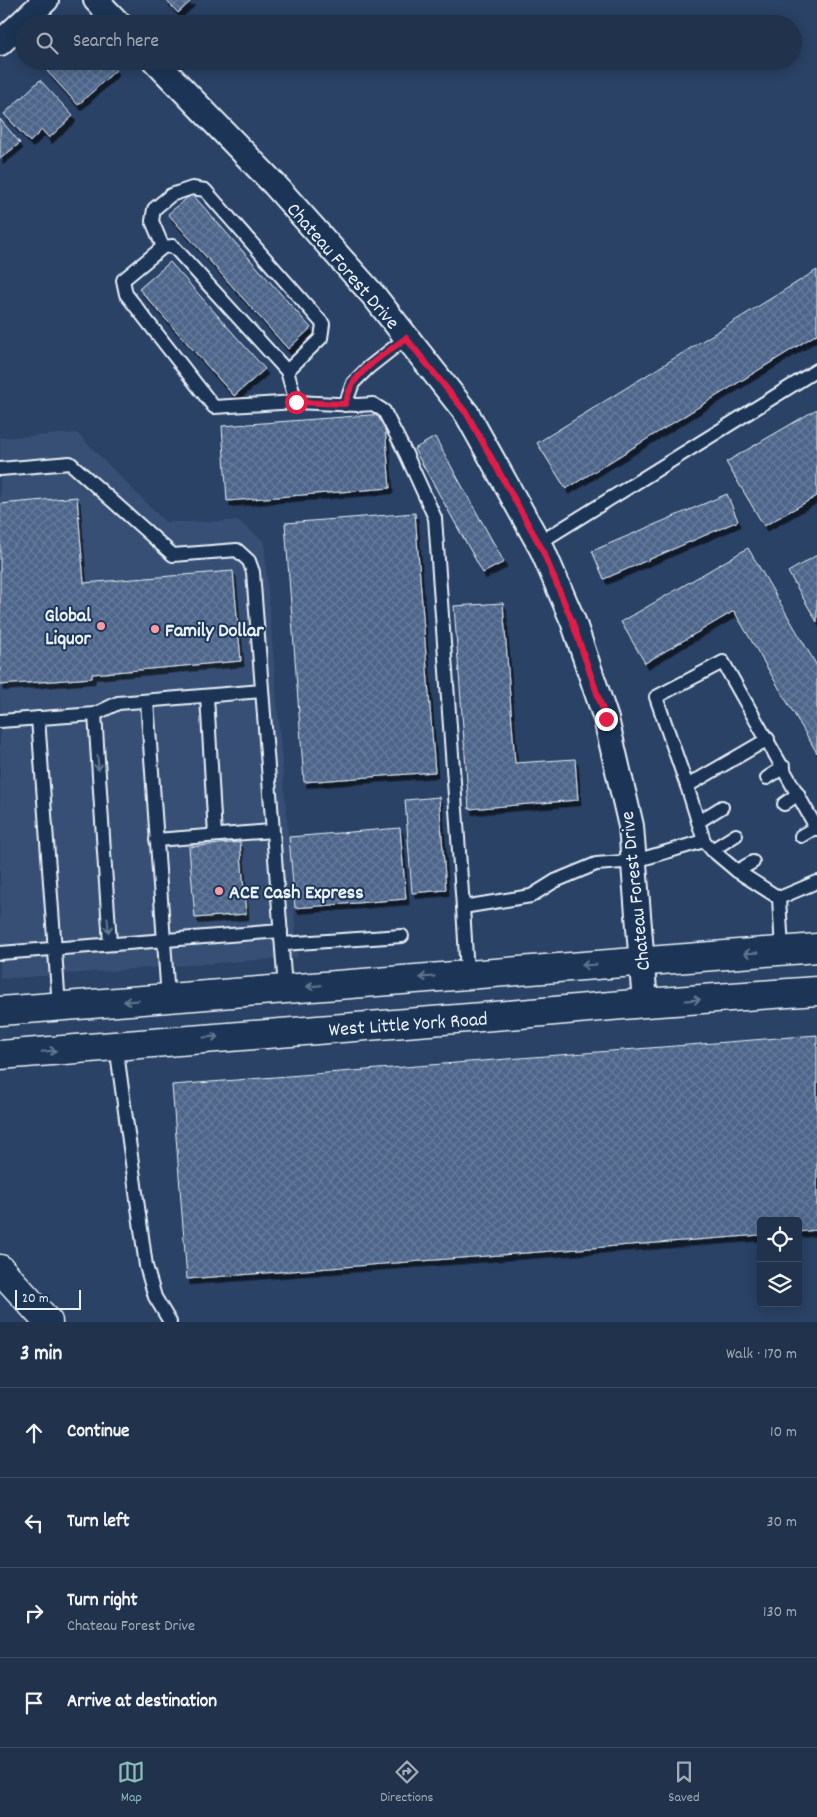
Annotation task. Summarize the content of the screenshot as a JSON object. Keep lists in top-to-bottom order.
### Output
{
  "streets": {
    "main road": ["West Little York Road"],
    "street": ["Chateau Forest Drive"]
  },
  "crossings": [
    ["Chateau Forest Drive", "West Little York Road"]
  ],
  "places": ["Global Liquor", "Family Dollar", "ACE Cash Express"],
  "scale_bar": "20 m",
  "page": {
    "search": "Search here",
    "scale": "20 m",
    "heading": ["3 min", "Walk · 170 m"],
    "list": [
      ["Continue", "10 m"],
      ["Turn left", "30 m"],
      ["Turn right", "Chateau Forest Drive", "130 m"],
      "Arrive at destination"
    ],
    "nav": ["Map", "Directions", "Saved"]
  }
}
